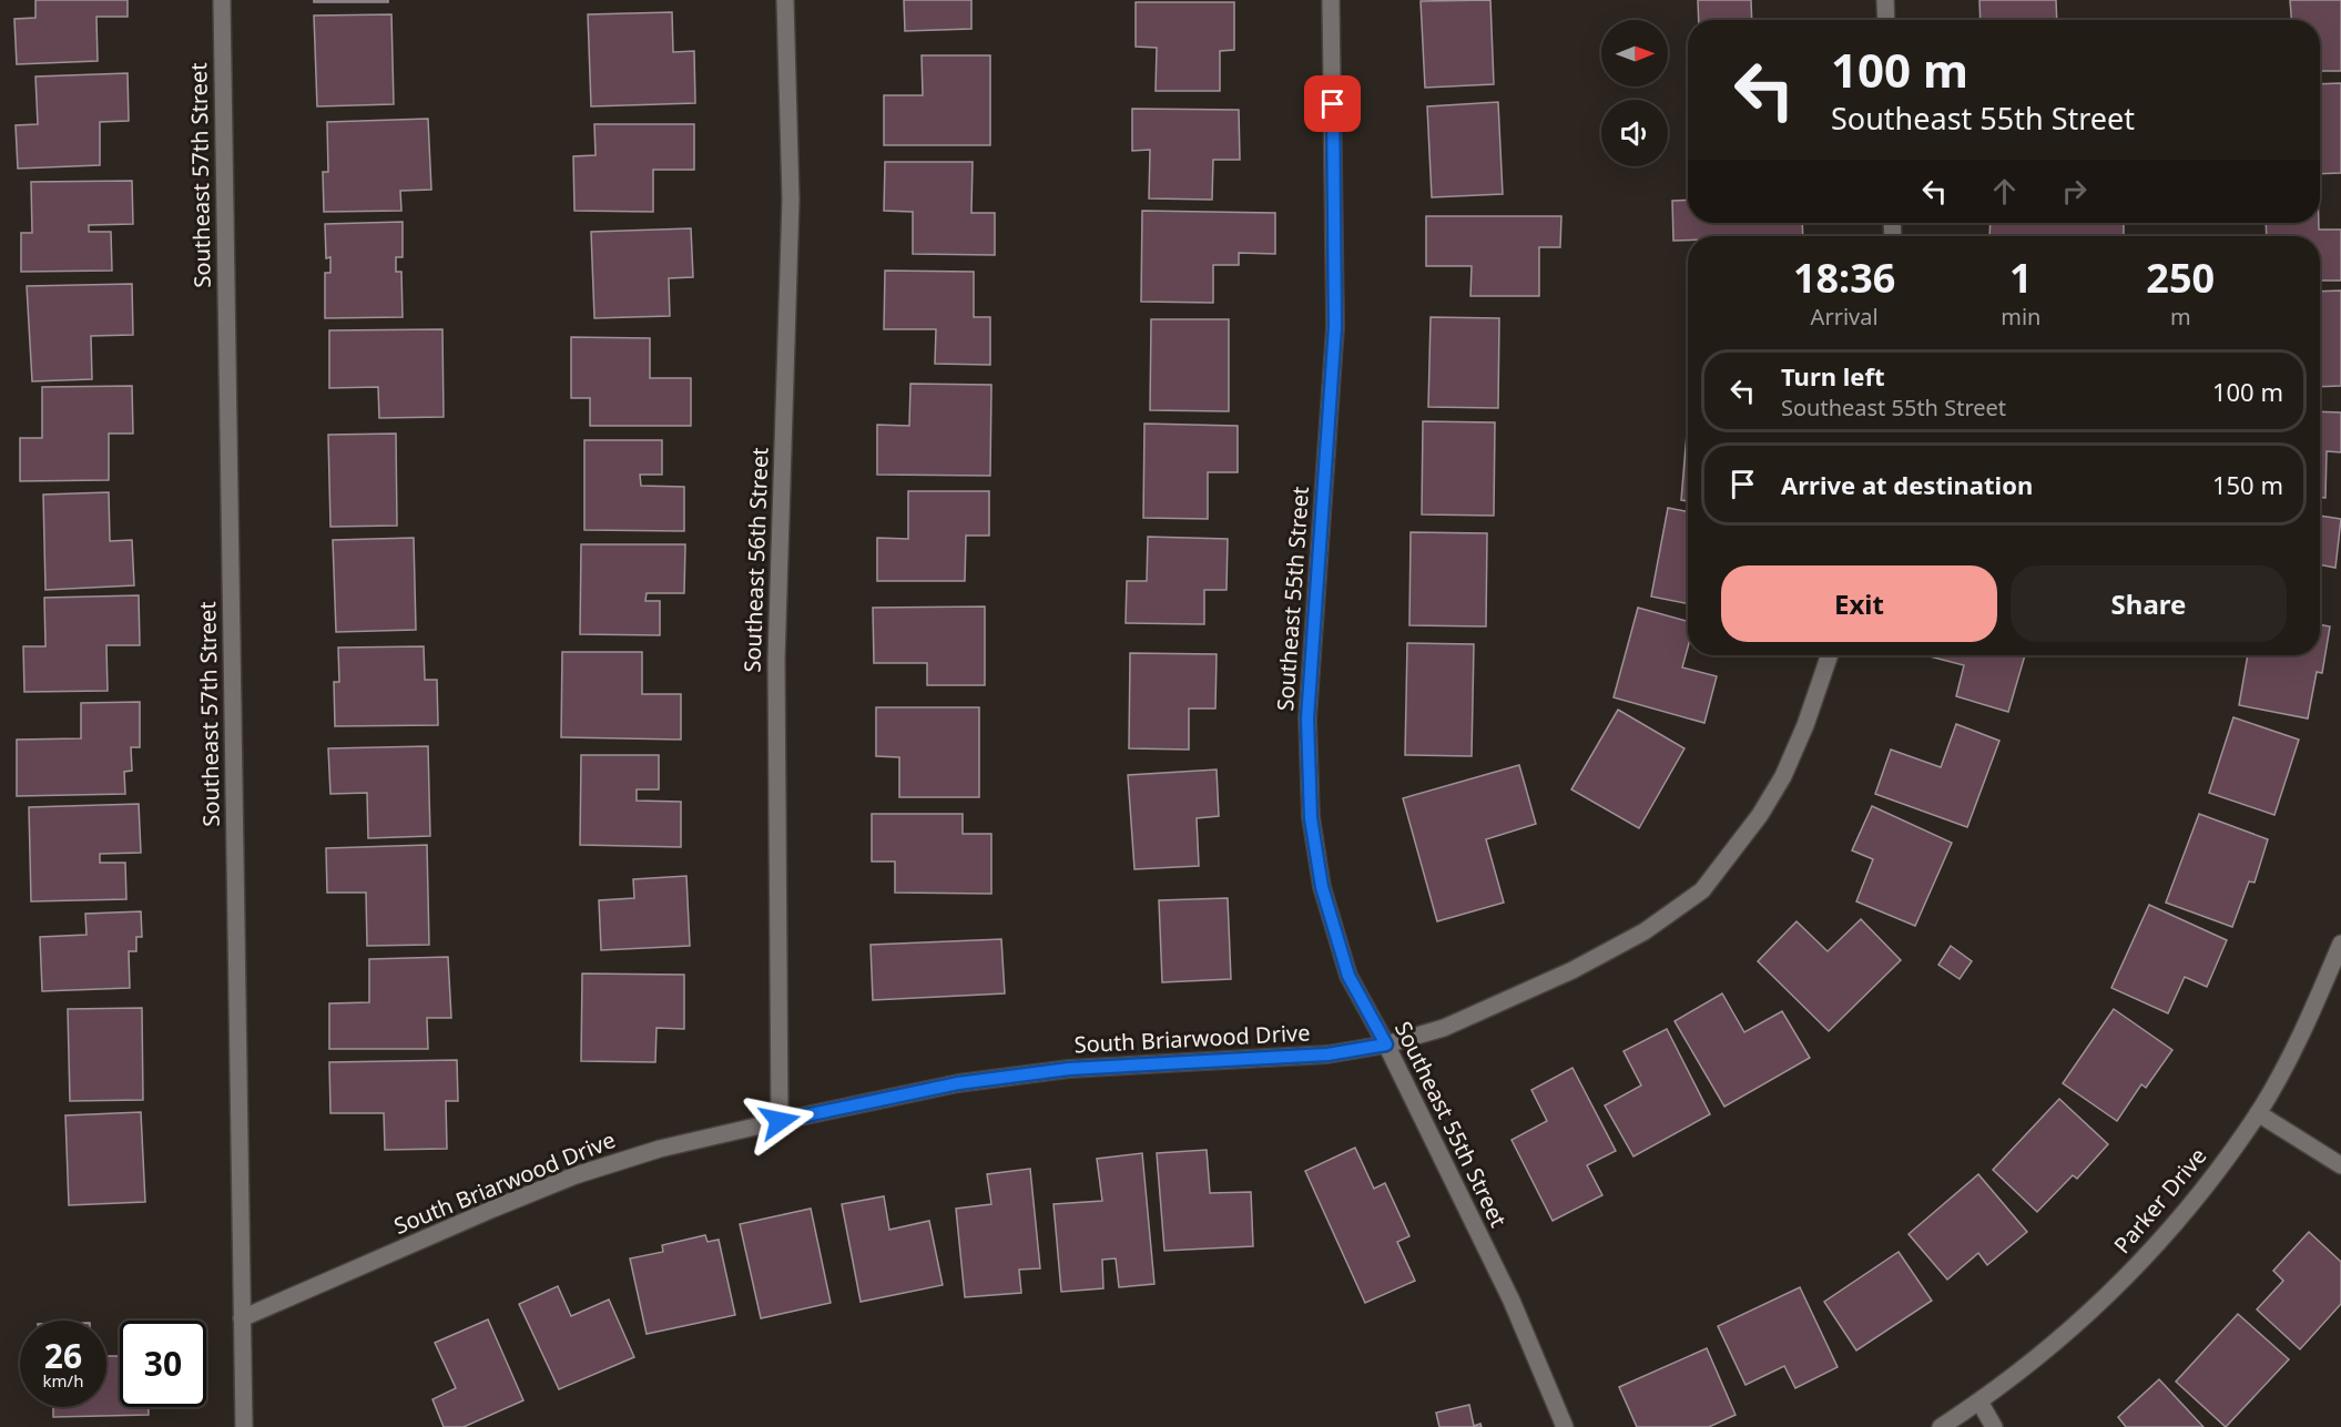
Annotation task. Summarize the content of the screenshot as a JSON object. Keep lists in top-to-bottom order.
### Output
{
  "streets": {
    "street": [
      "Southeast 57th Street",
      "Southeast 56th Street",
      "Southeast 55th Street",
      "South Briarwood Drive",
      "Parker Drive"
    ]
  },
  "crossings": [
    ["Southeast 57th Street", "South Briarwood Drive"],
    ["Southeast 56th Street", "South Briarwood Drive"],
    ["Southeast 55th Street", "South Briarwood Drive"]
  ],
  "north": "right",
  "page": {
    "turn": ["100 m", "Southeast 55th Street"],
    "eta": [
      "18:36",
      "Arrival",
      "1",
      "min",
      "250",
      "m"
    ],
    "list": [
      {
        "name": "Turn left",
        "note": "Southeast 55th Street",
        "value": "100 m"
      },
      {
        "name": "Arrive at destination",
        "value": "150 m"
      }
    ],
    "buttons": ["Exit", "Share"],
    "speed": "26 km/h",
    "limit": "30"
  }
}
